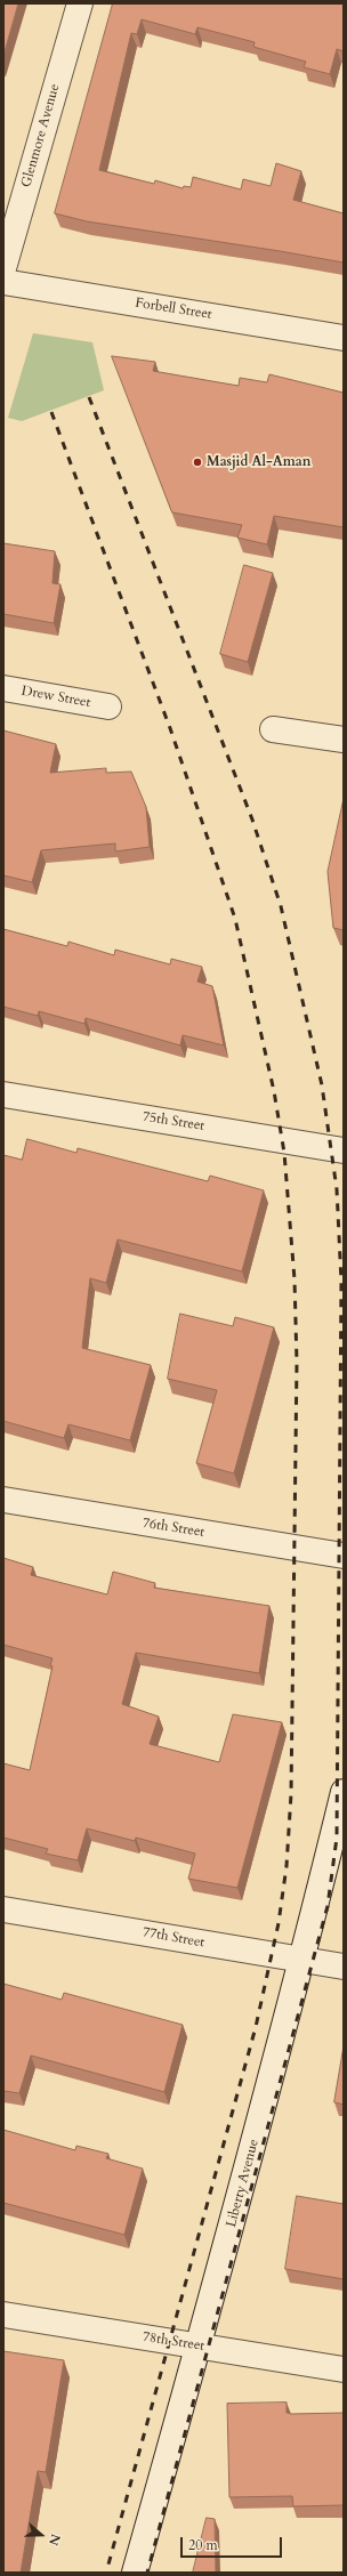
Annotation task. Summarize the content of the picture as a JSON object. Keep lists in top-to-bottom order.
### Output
{
  "streets": {
    "street": [
      "Glenmore Avenue",
      "Forbell Street",
      "Drew Street",
      "75th Street",
      "76th Street",
      "77th Street",
      "Liberty Avenue",
      "78th Street"
    ]
  },
  "crossings": [
    ["77th Street", "Liberty Avenue"],
    ["Liberty Avenue", "78th Street"]
  ],
  "places": ["Masjid Al-Aman"],
  "scale_bar": "20 m",
  "north": "right"
}
